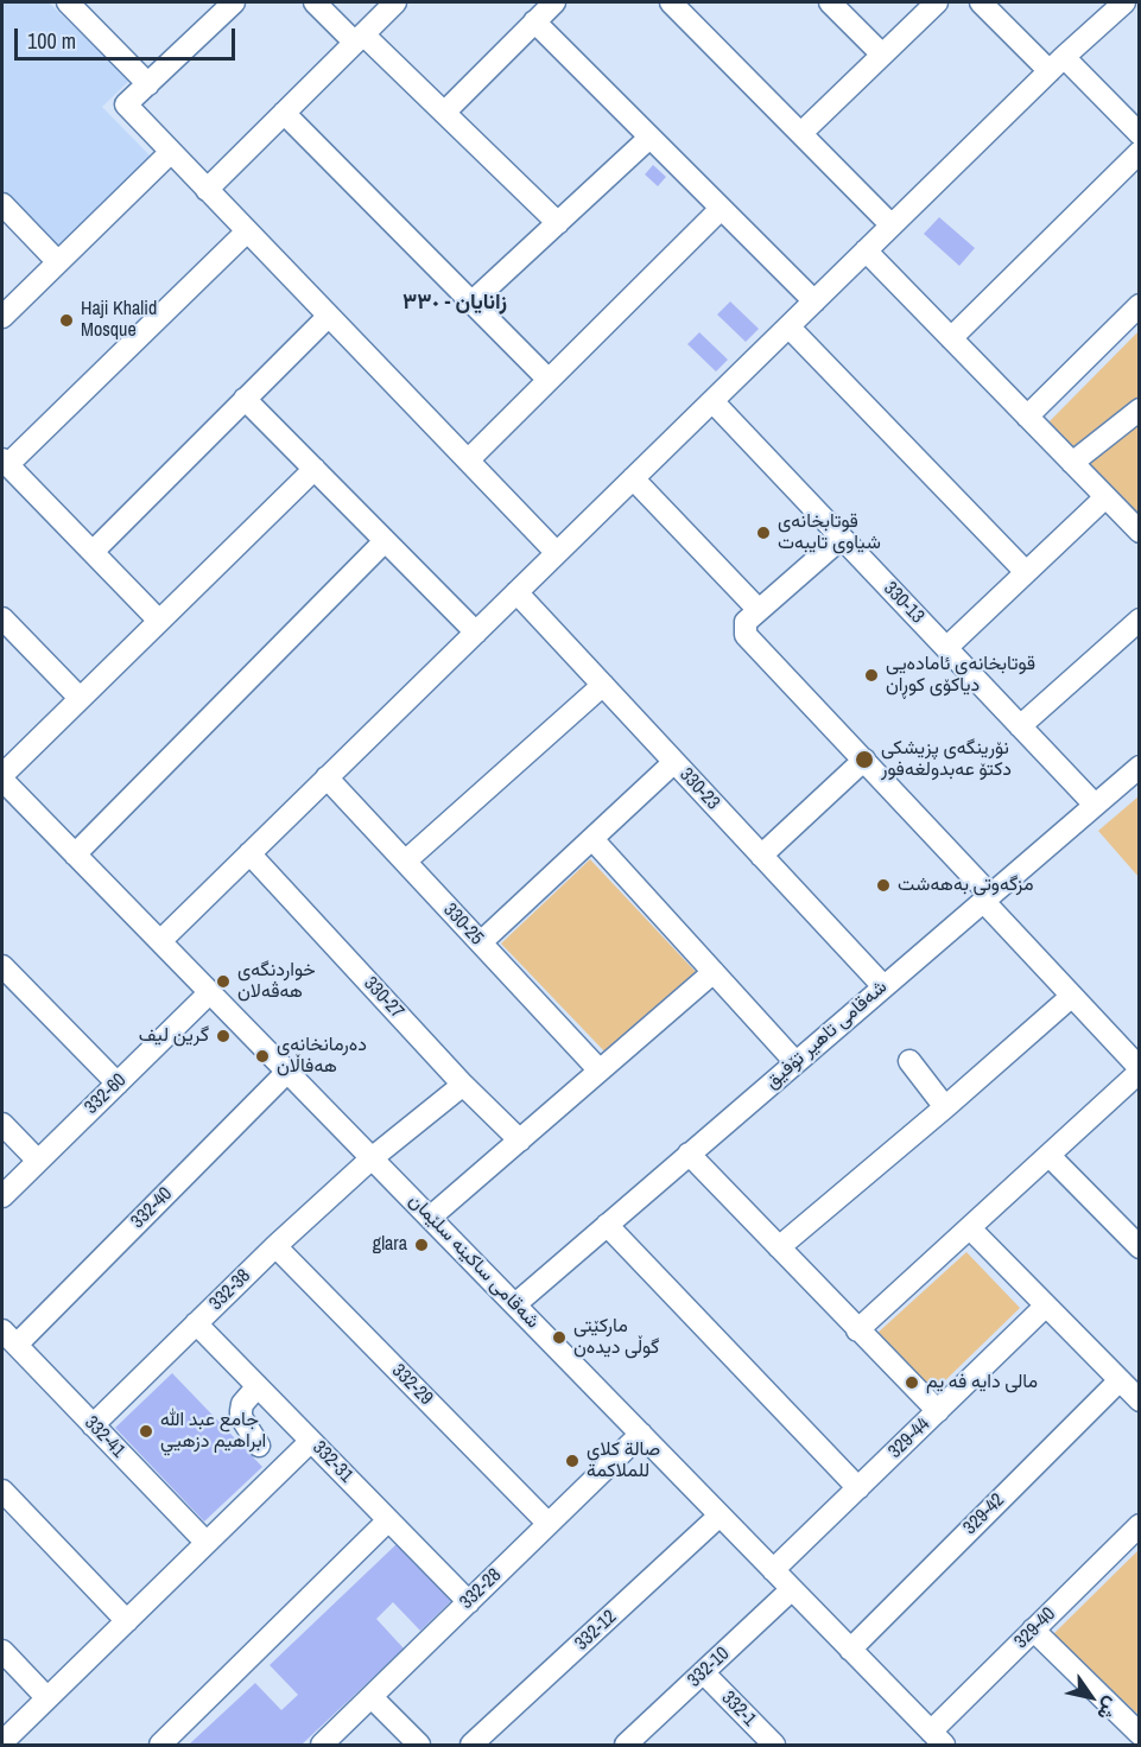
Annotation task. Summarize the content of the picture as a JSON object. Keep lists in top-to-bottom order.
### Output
{
  "streets": {
    "street": [
      "330-13",
      "330-23",
      "330-25",
      "330-27",
      "شەقامی تاهیر تۆفیق",
      "332-60",
      "332-40",
      "شەقامی ساکینە سلێمان",
      "332-38",
      "332-29",
      "332-41",
      "329-44",
      "332-31",
      "329-42",
      "332-28",
      "329-40",
      "332-12",
      "332-10",
      "332-1"
    ]
  },
  "crossings": [
    ["330-13", "شەقامی تاهیر تۆفیق"],
    ["330-23", "شەقامی تاهیر تۆفیق"],
    ["330-27", "332-38"],
    ["شەقامی تاهیر تۆفیق", "شەقامی ساکینە سلێمان"],
    ["332-60", "شەقامی ساکینە سلێمان"],
    ["332-40", "شەقامی ساکینە سلێمان"],
    ["332-40", "332-41"],
    ["شەقامی ساکینە سلێمان", "332-38"],
    ["شەقامی ساکینە سلێمان", "329-44"],
    ["شەقامی ساکینە سلێمان", "329-42"],
    ["شەقامی ساکینە سلێمان", "332-28"],
    ["شەقامی ساکینە سلێمان", "329-40"],
    ["شەقامی ساکینە سلێمان", "332-12"],
    ["شەقامی ساکینە سلێمان", "332-10"],
    ["332-38", "332-29"],
    ["332-38", "332-41"],
    ["332-38", "332-31"],
    ["332-29", "332-28"],
    ["332-31", "332-28"],
    ["332-10", "332-1"]
  ],
  "districts": ["زانایان - ٣٣٠"],
  "places": [
    "Haji Khalid Mosque",
    "قوتابخانەی شیاوی تایبەت",
    "قوتابخانەی ئامادەیی دیاکۆی کوڕان",
    "نۆرینگەی پزیشکی دکتۆ عەبدولغەفور",
    "مزگەوتی بەهەشت",
    "خواردنگەی هەڤەلان",
    "گرین لیف",
    "دەرمانخانەی هەفاڵان",
    "glara",
    "مارکێتی گوڵی دیدەن",
    "مالى دايه فه يم",
    "جامع عبد الله ابراهيم دزهيي",
    "صالة كلاي للملاكمة"
  ],
  "scale_bar": "100 m",
  "north": "bottom right"
}
